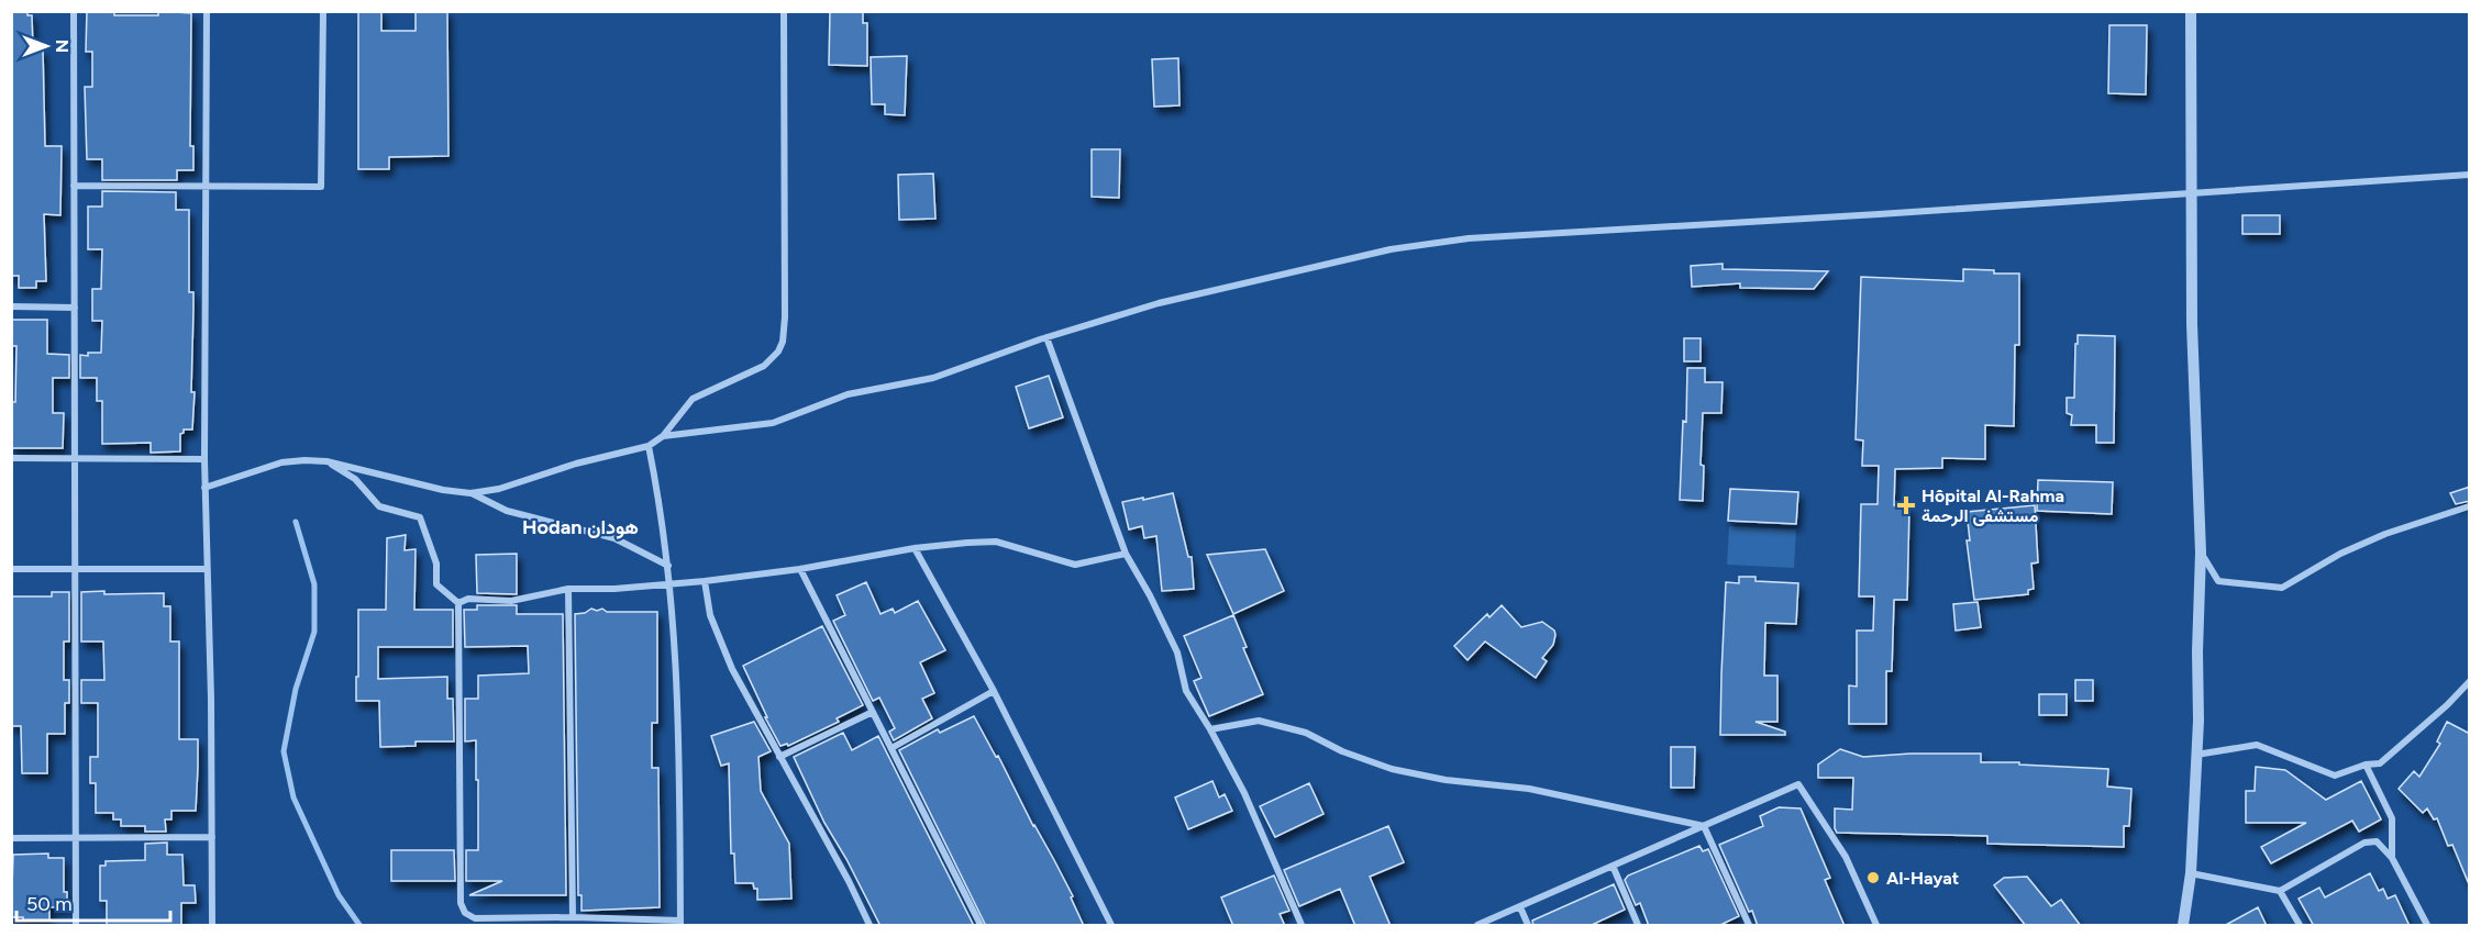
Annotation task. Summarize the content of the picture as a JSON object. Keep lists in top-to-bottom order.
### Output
{
  "districts": ["Hodan هودان"],
  "places": {
    "health": ["Hôpital Al-Rahma مستشفى الرحمة"],
    "other": ["Al-Hayat"]
  },
  "scale_bar": "50 m",
  "north": "right"
}
